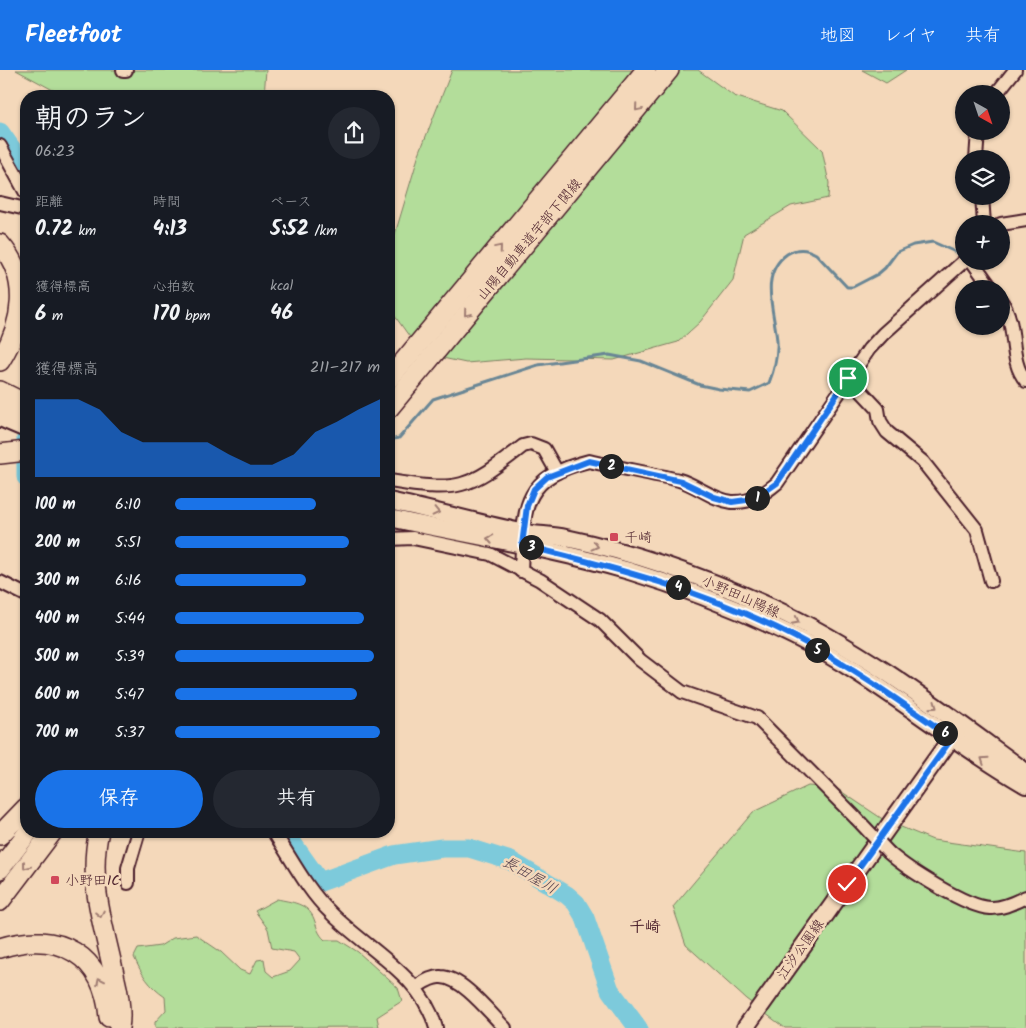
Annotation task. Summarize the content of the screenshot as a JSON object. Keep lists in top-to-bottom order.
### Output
{
  "streets": {
    "highway": ["山陽自動車道宇部下関線"],
    "main road": ["小野田山陽線", "江汐公園線"]
  },
  "crossings": [
    ["小野田山陽線", "江汐公園線"]
  ],
  "districts": ["千崎"],
  "water": ["長田屋川"],
  "places": {
    "transit": ["千崎", "小野田IC"]
  },
  "north": "bottom right",
  "page": {
    "header": "Fleetfoot",
    "nav": ["地図", "レイヤ", "共有"],
    "map_buttons": ["+", "−"],
    "heading": ["朝のラン", "06:23"],
    "stats": [
      ["距離", "0.72 km"],
      ["時間", "4:13"],
      ["ペース", "5:52 /km"],
      ["獲得標高", "6 m"],
      ["心拍数", "170 bpm"],
      ["kcal", "46"]
    ],
    "chart": ["獲得標高", "211–217 m"],
    "pins": [
      "2",
      "1",
      "3",
      "4",
      "5",
      "6"
    ],
    "list": [
      {
        "name": "100 m",
        "note": "6:10"
      },
      {
        "name": "200 m",
        "note": "5:51"
      },
      {
        "name": "300 m",
        "note": "6:16"
      },
      {
        "name": "400 m",
        "note": "5:44"
      },
      {
        "name": "500 m",
        "note": "5:39"
      },
      {
        "name": "600 m",
        "note": "5:47"
      },
      {
        "name": "700 m",
        "note": "5:37"
      }
    ],
    "buttons": ["保存", "共有"]
  }
}
